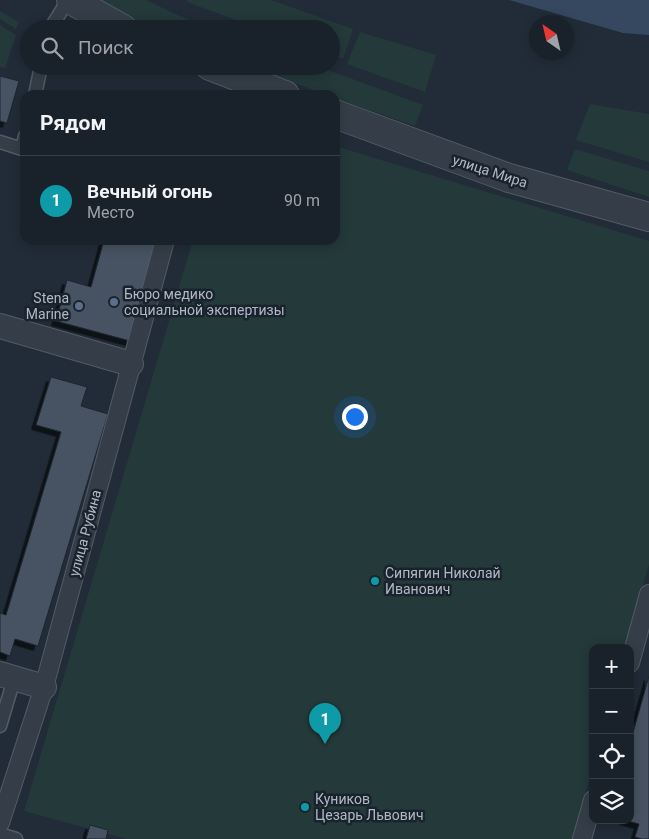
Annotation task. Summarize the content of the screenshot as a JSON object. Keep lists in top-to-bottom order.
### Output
{
  "streets": {
    "street": ["улица Мира", "улица Рубина"]
  },
  "places": [
    "Бюро медико социальной экспертизы",
    "Stena Marine",
    "Сипягин Николай Иванович",
    "Куников Цезарь Львович"
  ],
  "north": "top left",
  "page": {
    "search": "Поиск",
    "heading": "Рядом",
    "list": [
      {
        "mark": "1",
        "name": "Вечный огонь",
        "note": "Место",
        "value": "90 m"
      }
    ],
    "map_buttons": ["+", "−"],
    "pins": "1"
  }
}
